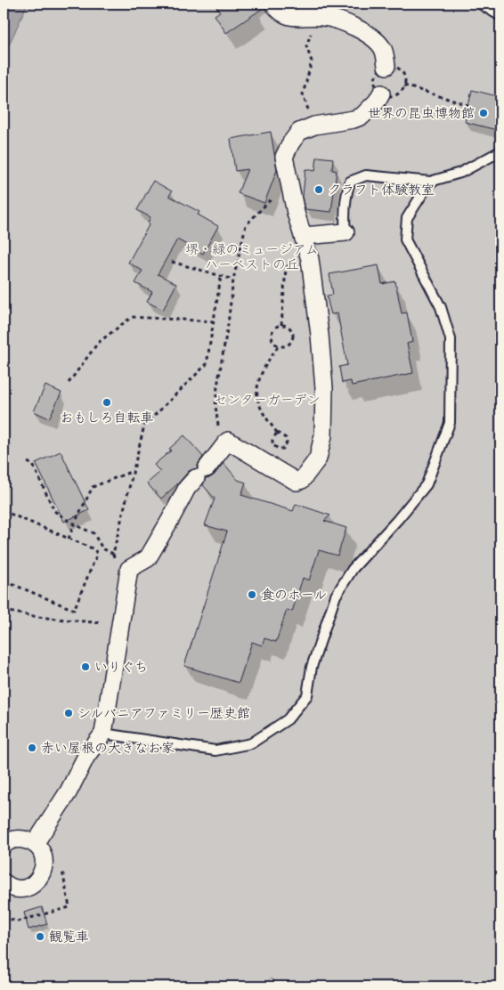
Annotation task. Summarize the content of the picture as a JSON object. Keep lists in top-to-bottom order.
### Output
{
  "parks": ["堺・緑のミュージアム ハーベストの丘", "センターガーデン"],
  "places": [
    "世界の昆虫博物館",
    "クラフト体験教室",
    "おもしろ自転車",
    "食のホール",
    "いりぐち",
    "シルバニアファミリー歴史館",
    "赤い屋根の大きなお家",
    "観覧車"
  ]
}
